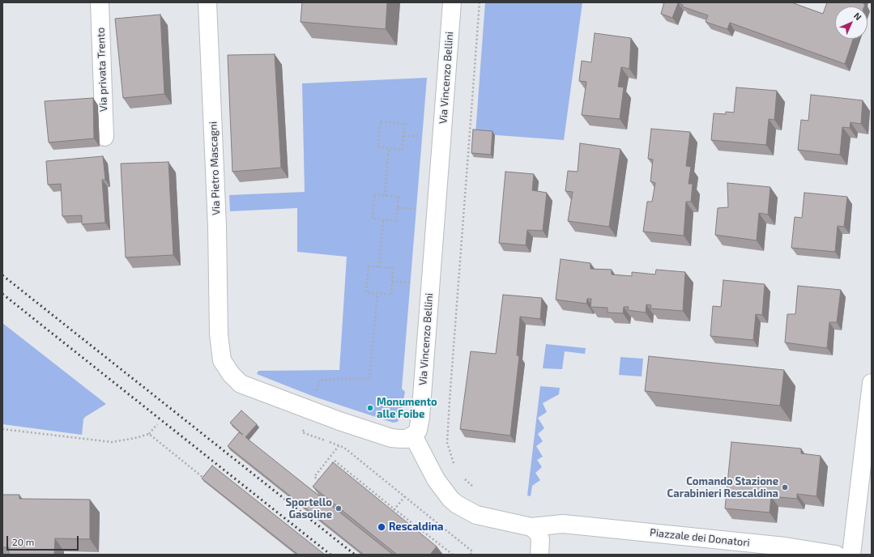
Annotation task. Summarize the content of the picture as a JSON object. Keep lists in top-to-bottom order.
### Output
{
  "streets": {
    "street": [
      "Via privata Trento",
      "Via Vincenzo Bellini",
      "Via Pietro Mascagni",
      "Piazzale dei Donatori"
    ]
  },
  "places": [
    "Monumento alle Foibe",
    "Comando Stazione Carabinieri Rescaldina",
    "Sportello Gasoline",
    "Rescaldina"
  ],
  "scale_bar": "20 m",
  "north": "top right"
}
